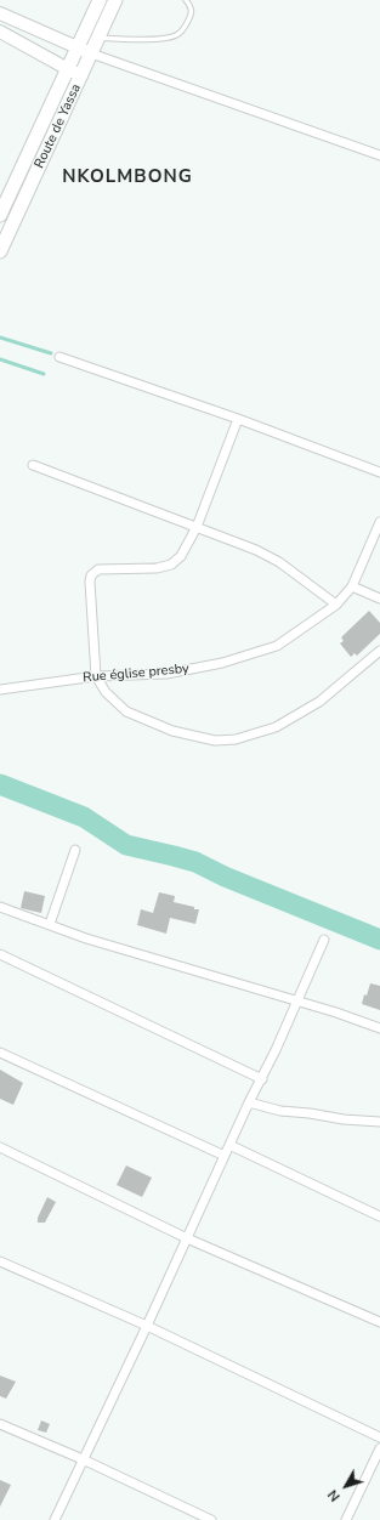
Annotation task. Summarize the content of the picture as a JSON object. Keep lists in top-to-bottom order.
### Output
{
  "streets": {
    "main road": ["Route de Yassa"],
    "street": ["Rue église presby"]
  },
  "districts": ["NKOLMBONG"],
  "north": "bottom left"
}
